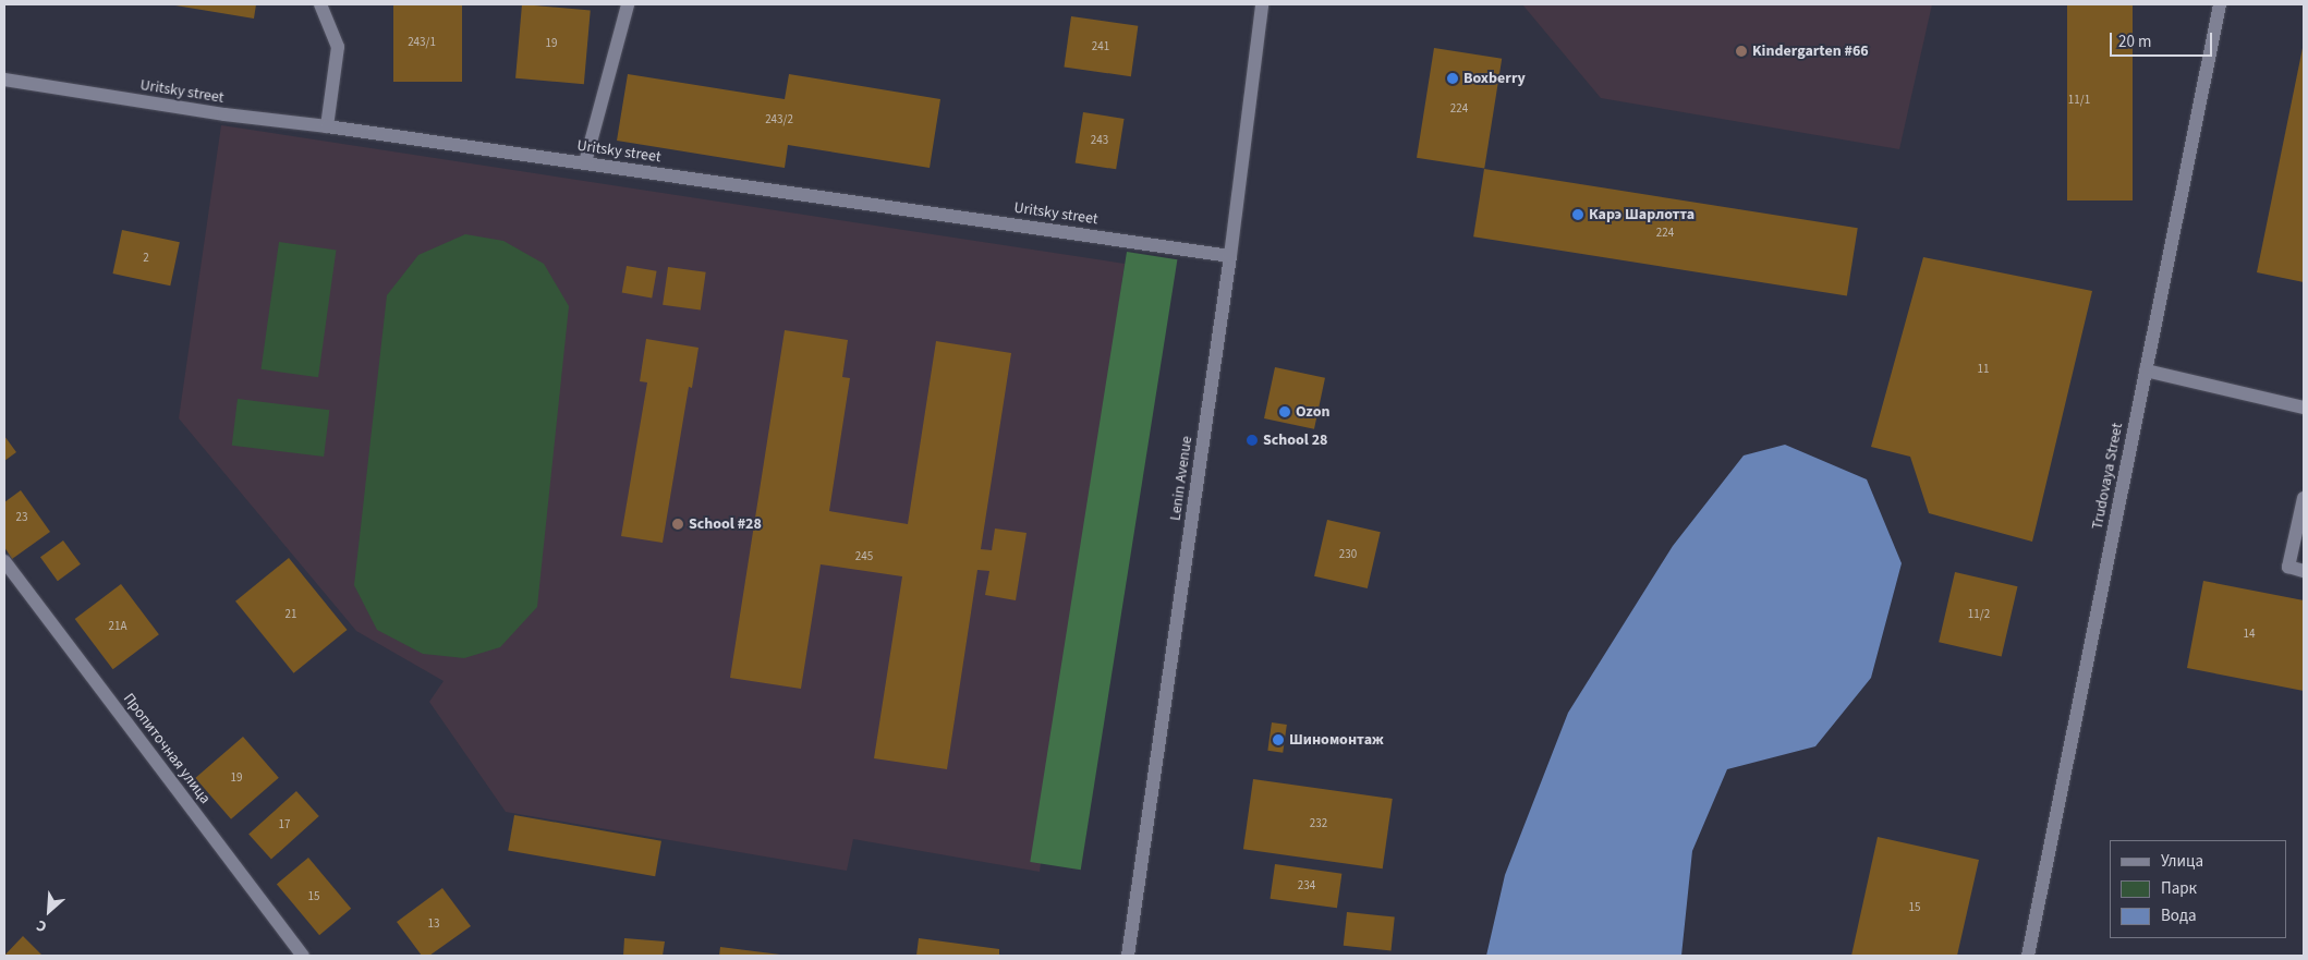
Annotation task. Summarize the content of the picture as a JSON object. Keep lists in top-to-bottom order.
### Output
{
  "streets": {
    "street": [
      "Uritsky street",
      "Trudovaya Street",
      "Lenin Avenue",
      "Пропиточная улица"
    ]
  },
  "crossings": [
    ["Uritsky street", "Lenin Avenue"]
  ],
  "places": [
    "Kindergarten #66",
    "Boxberry",
    "Карэ Шарлотта",
    "Ozon",
    "School 28",
    "School #28",
    "Шиномонтаж"
  ],
  "house_numbers": [
    "243/1",
    "19",
    "241",
    "11/1",
    "224",
    "243/2",
    "243",
    "224",
    "2",
    "11",
    "23",
    "230",
    "245",
    "21",
    "11/2",
    "21А",
    "14",
    "19",
    "232",
    "17",
    "234",
    "15",
    "15",
    "13"
  ],
  "legend": ["Улица", "Парк", "Вода"],
  "scale_bar": "20 m",
  "north": "bottom left"
}
